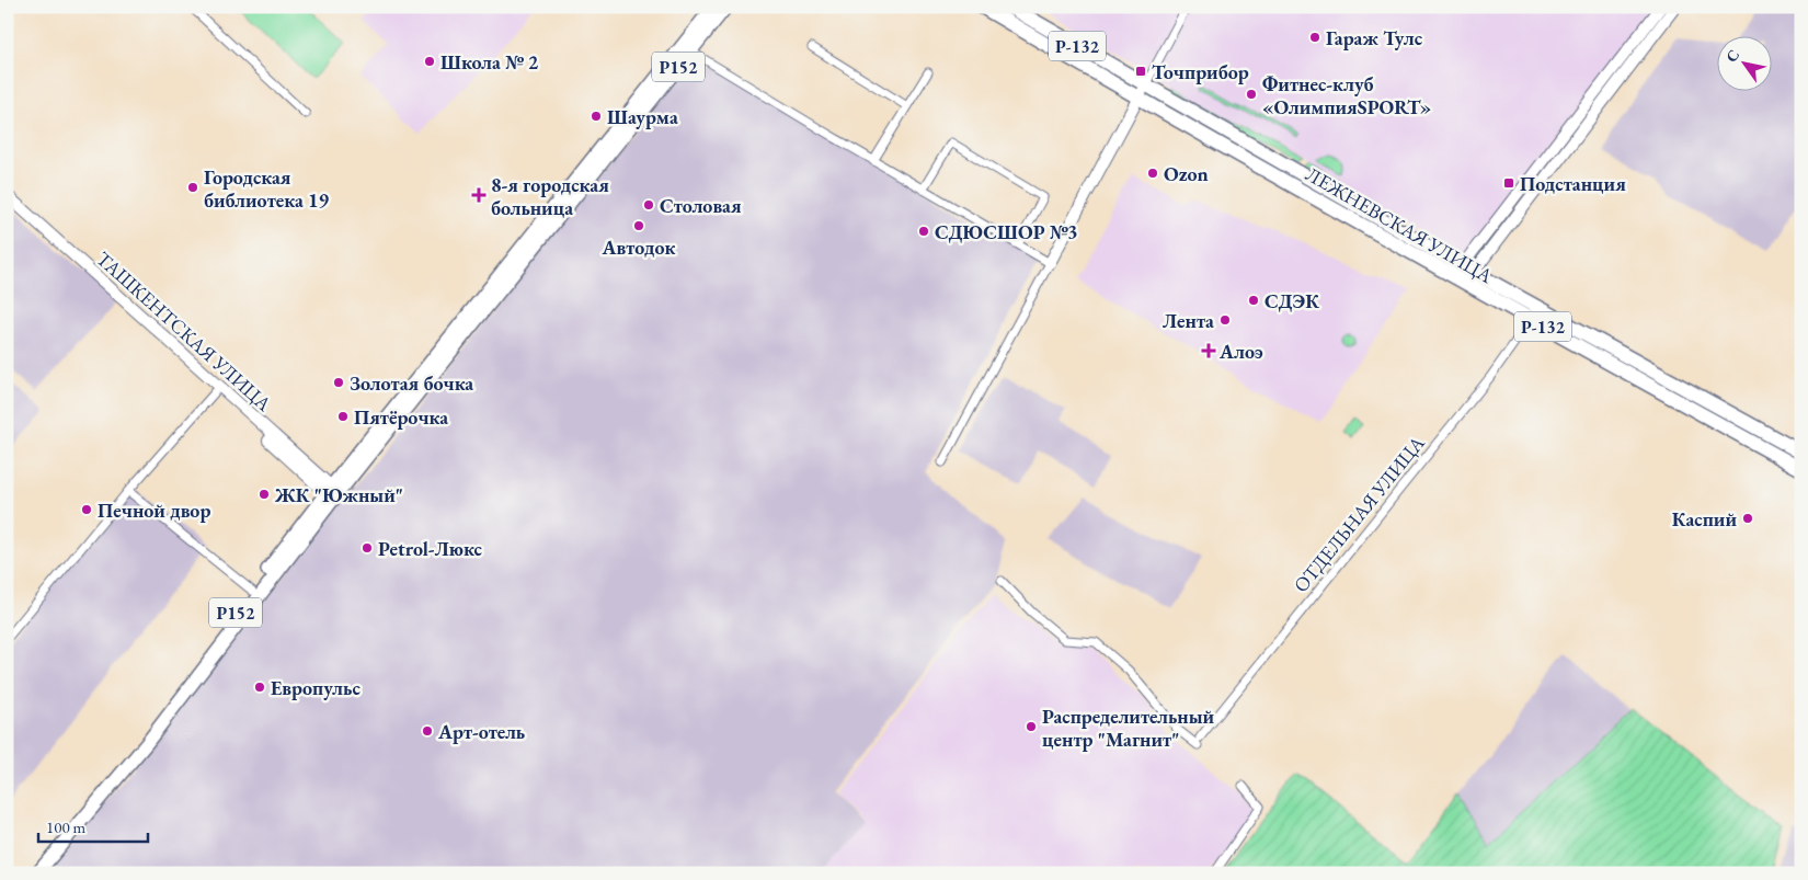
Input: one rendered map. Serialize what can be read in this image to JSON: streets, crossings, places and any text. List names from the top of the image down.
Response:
{
  "streets": {
    "highway": ["Р-132", "ЛЕЖНЕВСКАЯ УЛИЦА"],
    "main road": ["Р152", "ТАШКЕНТСКАЯ УЛИЦА"],
    "street": ["ОТДЕЛЬНАЯ УЛИЦА"]
  },
  "crossings": [
    ["Р152", "ТАШКЕНТСКАЯ УЛИЦА"],
    ["ЛЕЖНЕВСКАЯ УЛИЦА", "ОТДЕЛЬНАЯ УЛИЦА"]
  ],
  "places": {
    "other": [
      "Гараж Тулс",
      "Школа № 2",
      "Фитнес-клуб «ОлимпияSPORT»",
      "Шаурма",
      "Ozon",
      "Городская библиотека 19",
      "Столовая",
      "Автодок",
      "СДЮСШОР №3",
      "СДЭК",
      "Лента",
      "Золотая бочка",
      "Пятёрочка",
      "ЖК \"Южный\"",
      "Печной двор",
      "Каспий",
      "Petrol-Люкс",
      "Европульс",
      "Распределительный центр \"Магнит\"",
      "Арт-отель"
    ],
    "transit": ["Точприбор", "Подстанция"],
    "health": ["8-я городская больница", "Алоэ"]
  },
  "scale_bar": "100 m",
  "north": "top left"
}
